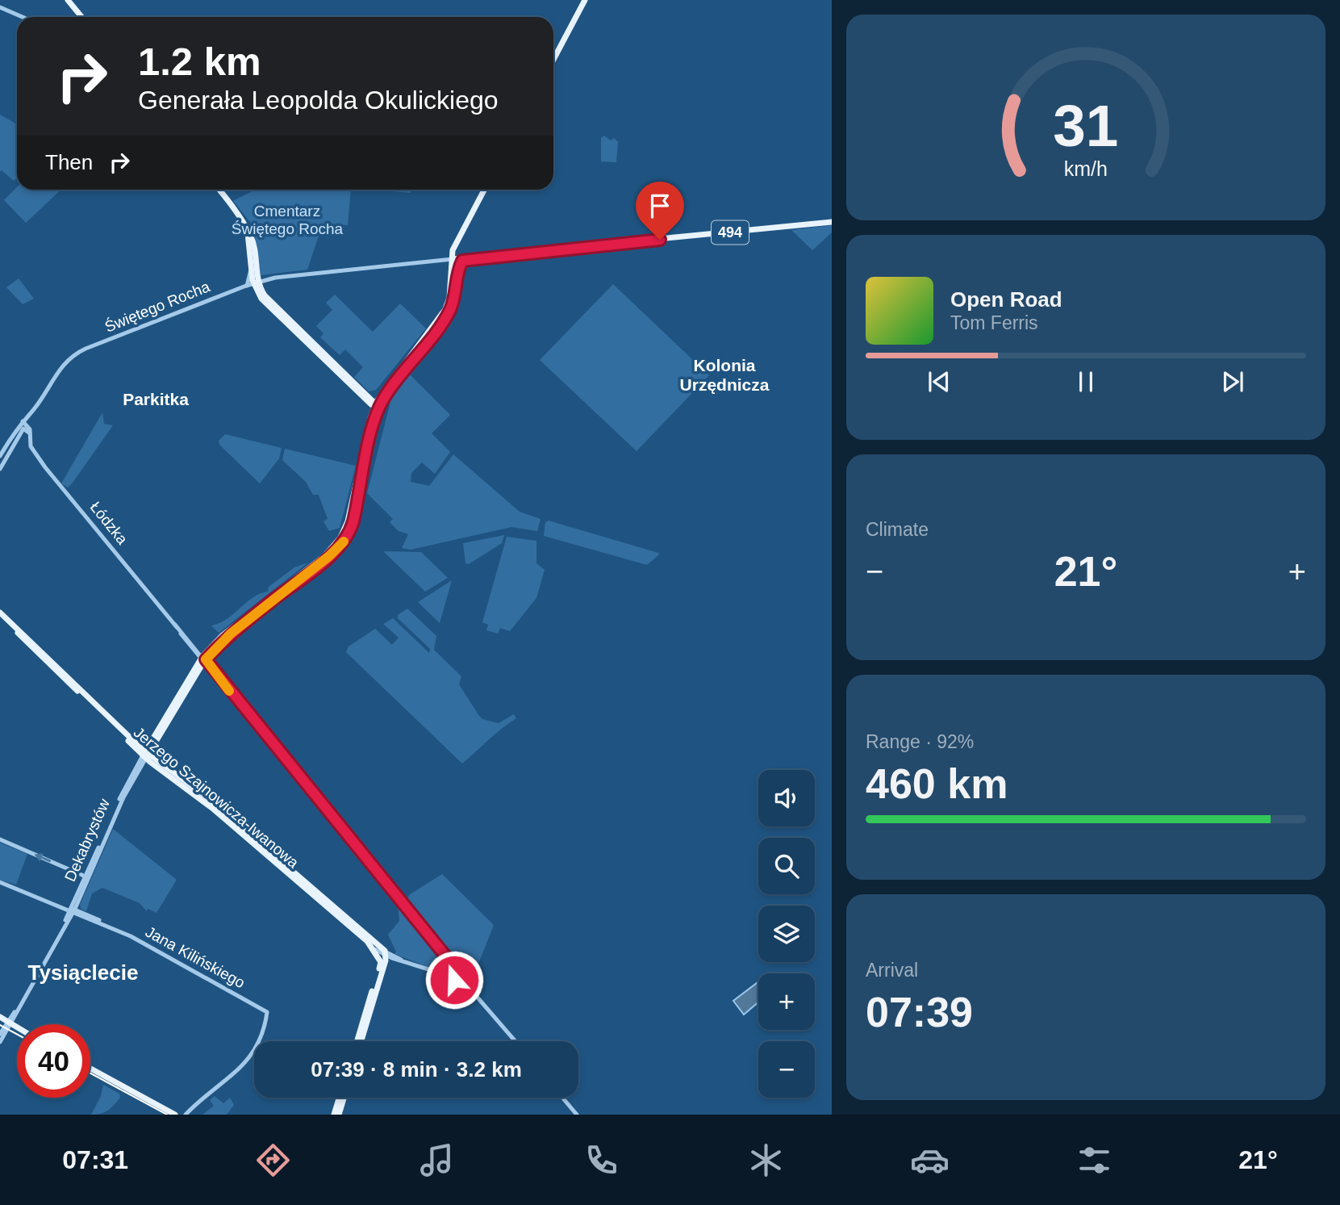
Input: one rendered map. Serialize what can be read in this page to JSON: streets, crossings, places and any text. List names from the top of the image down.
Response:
{
  "streets": {
    "main road": ["494", "Świętego Rocha", "Jerzego Szajnowicza-Iwanowa"],
    "street": ["Łódzka", "Dekabrystów", "Jana Kilińskiego"]
  },
  "crossings": [
    ["Świętego Rocha", "Łódzka"],
    ["Jerzego Szajnowicza-Iwanowa", "Dekabrystów"],
    ["Dekabrystów", "Jana Kilińskiego"]
  ],
  "districts": ["Kolonia Urzędnicza", "Parkitka", "Tysiąclecie"],
  "parks": ["Cmentarz Świętego Rocha"],
  "page": {
    "turn": ["1.2 km", "Generała Leopolda Okulickiego"],
    "then": "Then",
    "song": ["Open Road", "Tom Ferris"],
    "tile": [
      "Climate",
      ["Range · 92%", "460 km"],
      ["Arrival", "07:39"]
    ],
    "heat": ["−", "21°", "+"],
    "map_buttons": ["+", "−"],
    "limit": "40",
    "trip": "07:39 · 8 min · 3.2 km",
    "tabs": ["07:31", "21°"],
    "gauge": ["31", "km/h"]
  }
}
